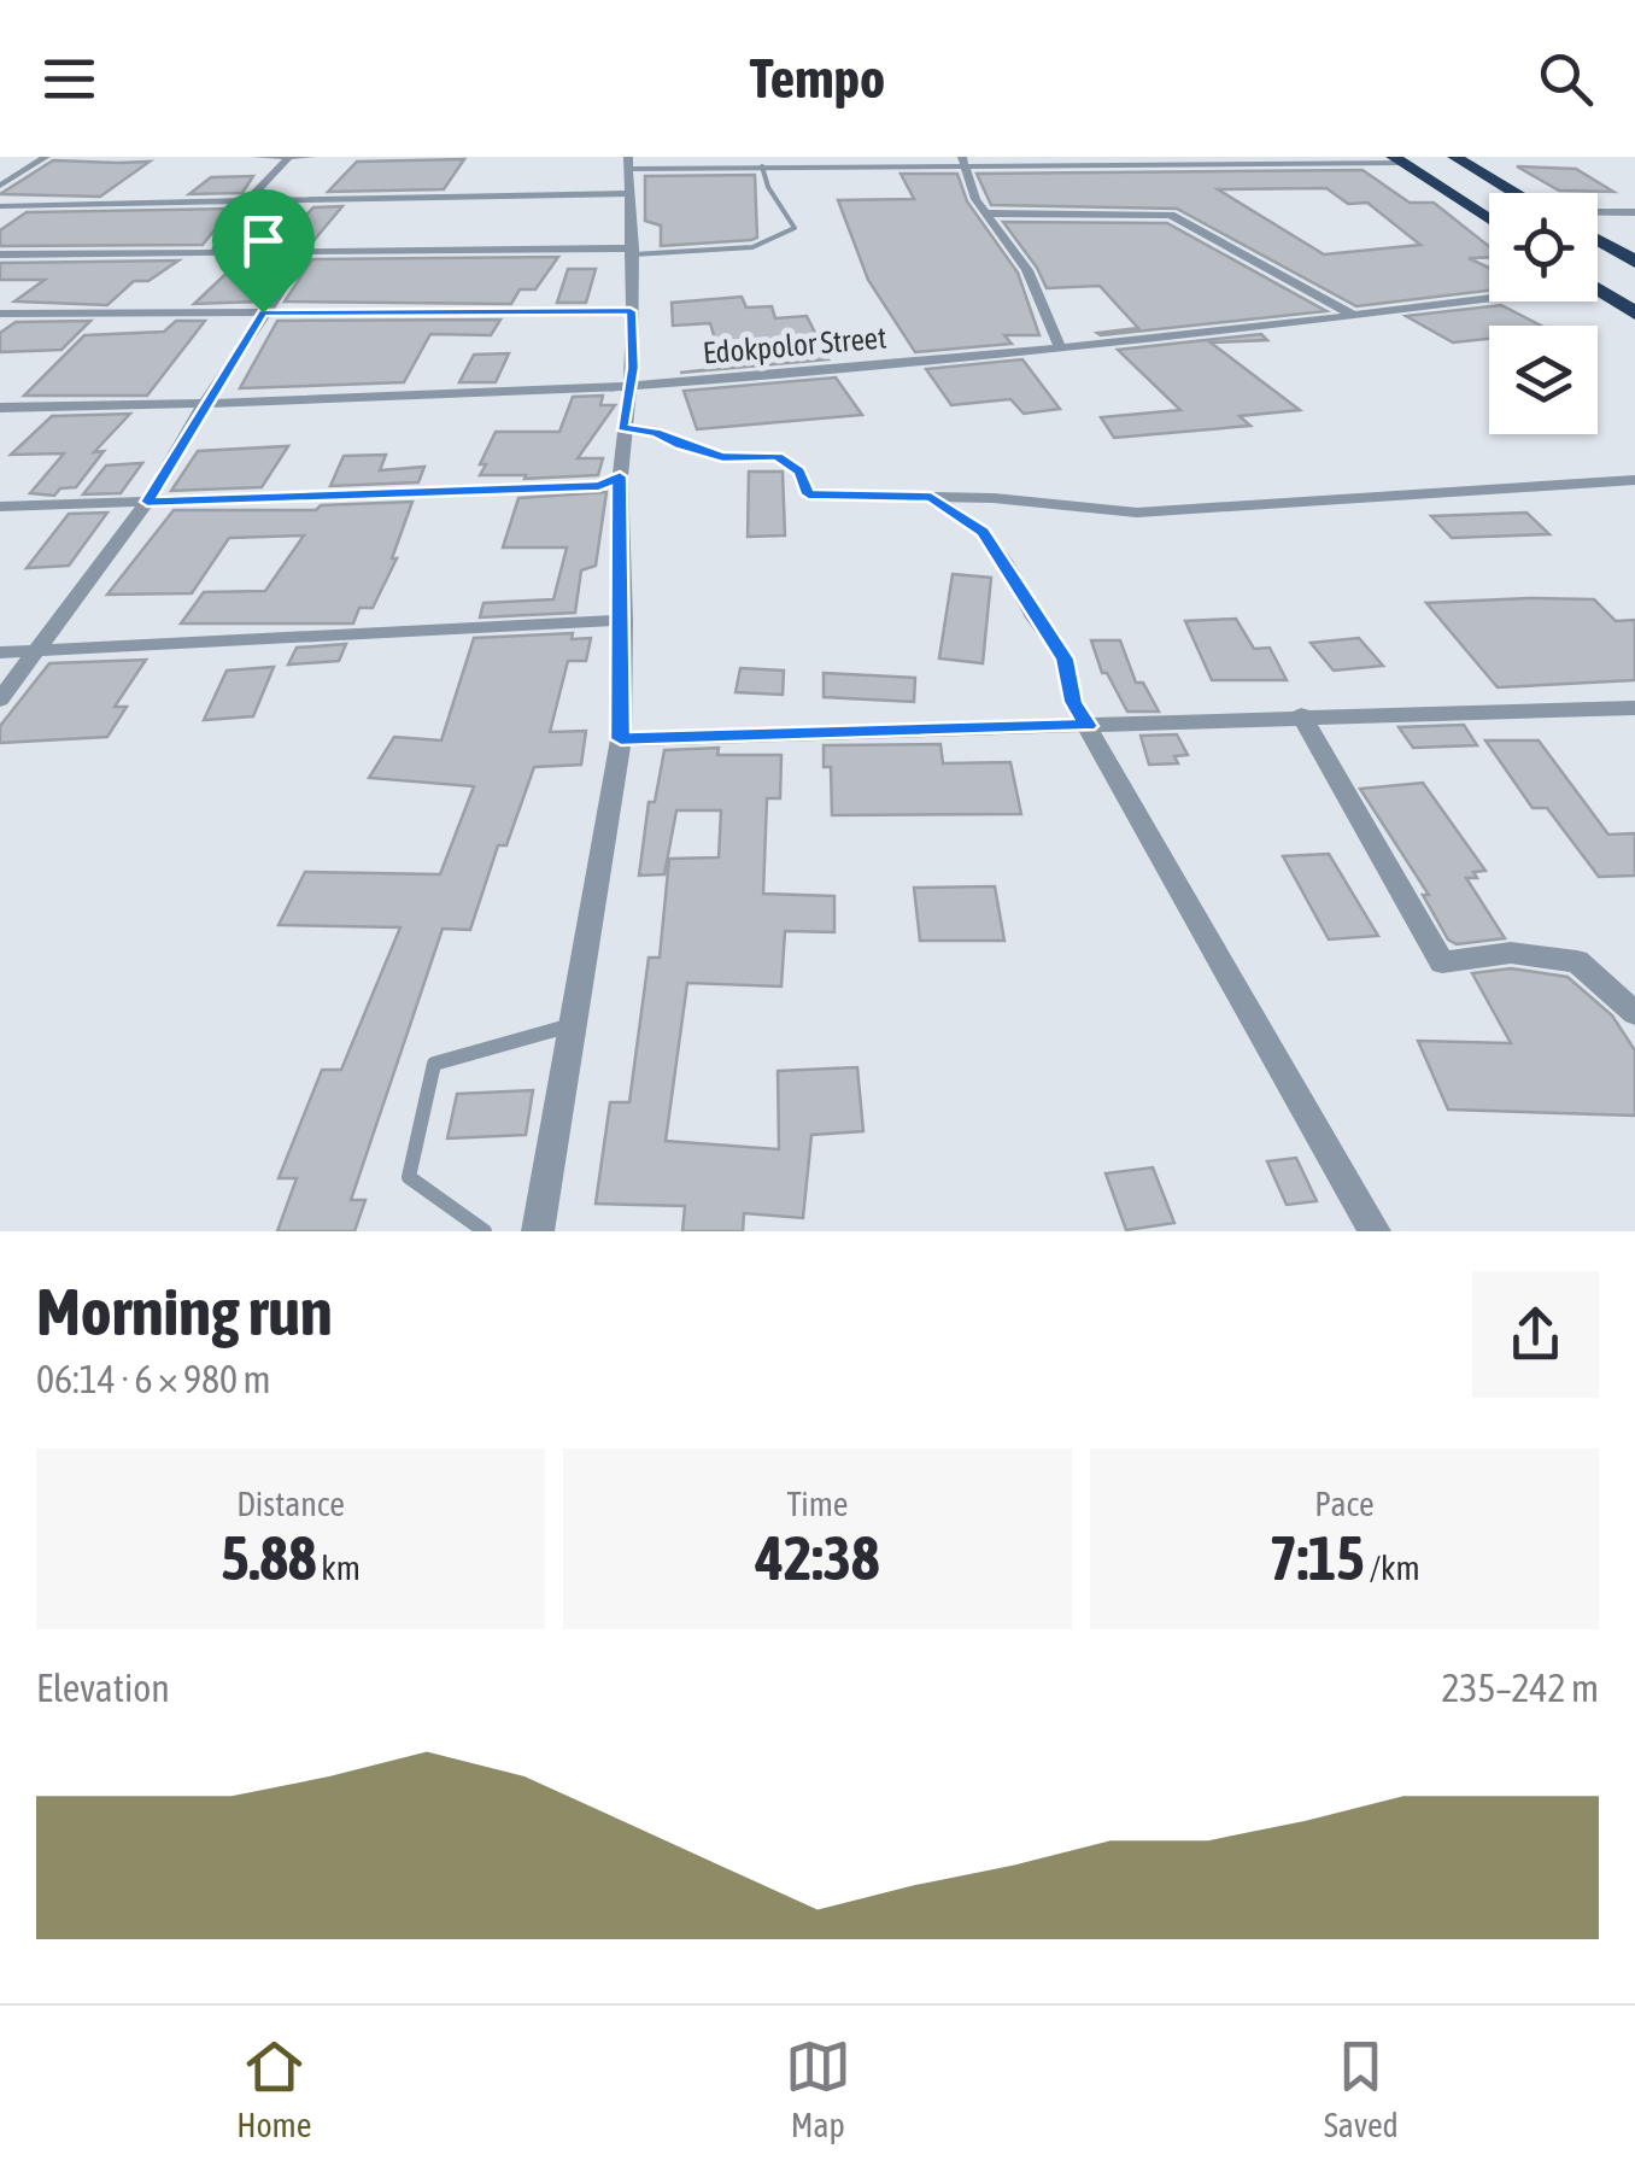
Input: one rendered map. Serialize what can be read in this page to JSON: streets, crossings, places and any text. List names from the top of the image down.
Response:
{
  "streets": {
    "street": ["Edokpolor Street"]
  },
  "page": {
    "header": "Tempo",
    "heading": ["Morning run", "06:14 · 6 × 980 m"],
    "stats": [
      ["Distance", "5.88 km"],
      ["Time", "42:38"],
      ["Pace", "7:15 /km"]
    ],
    "chart": ["Elevation", "235–242 m"],
    "tabs": ["Home", "Map", "Saved"]
  }
}
